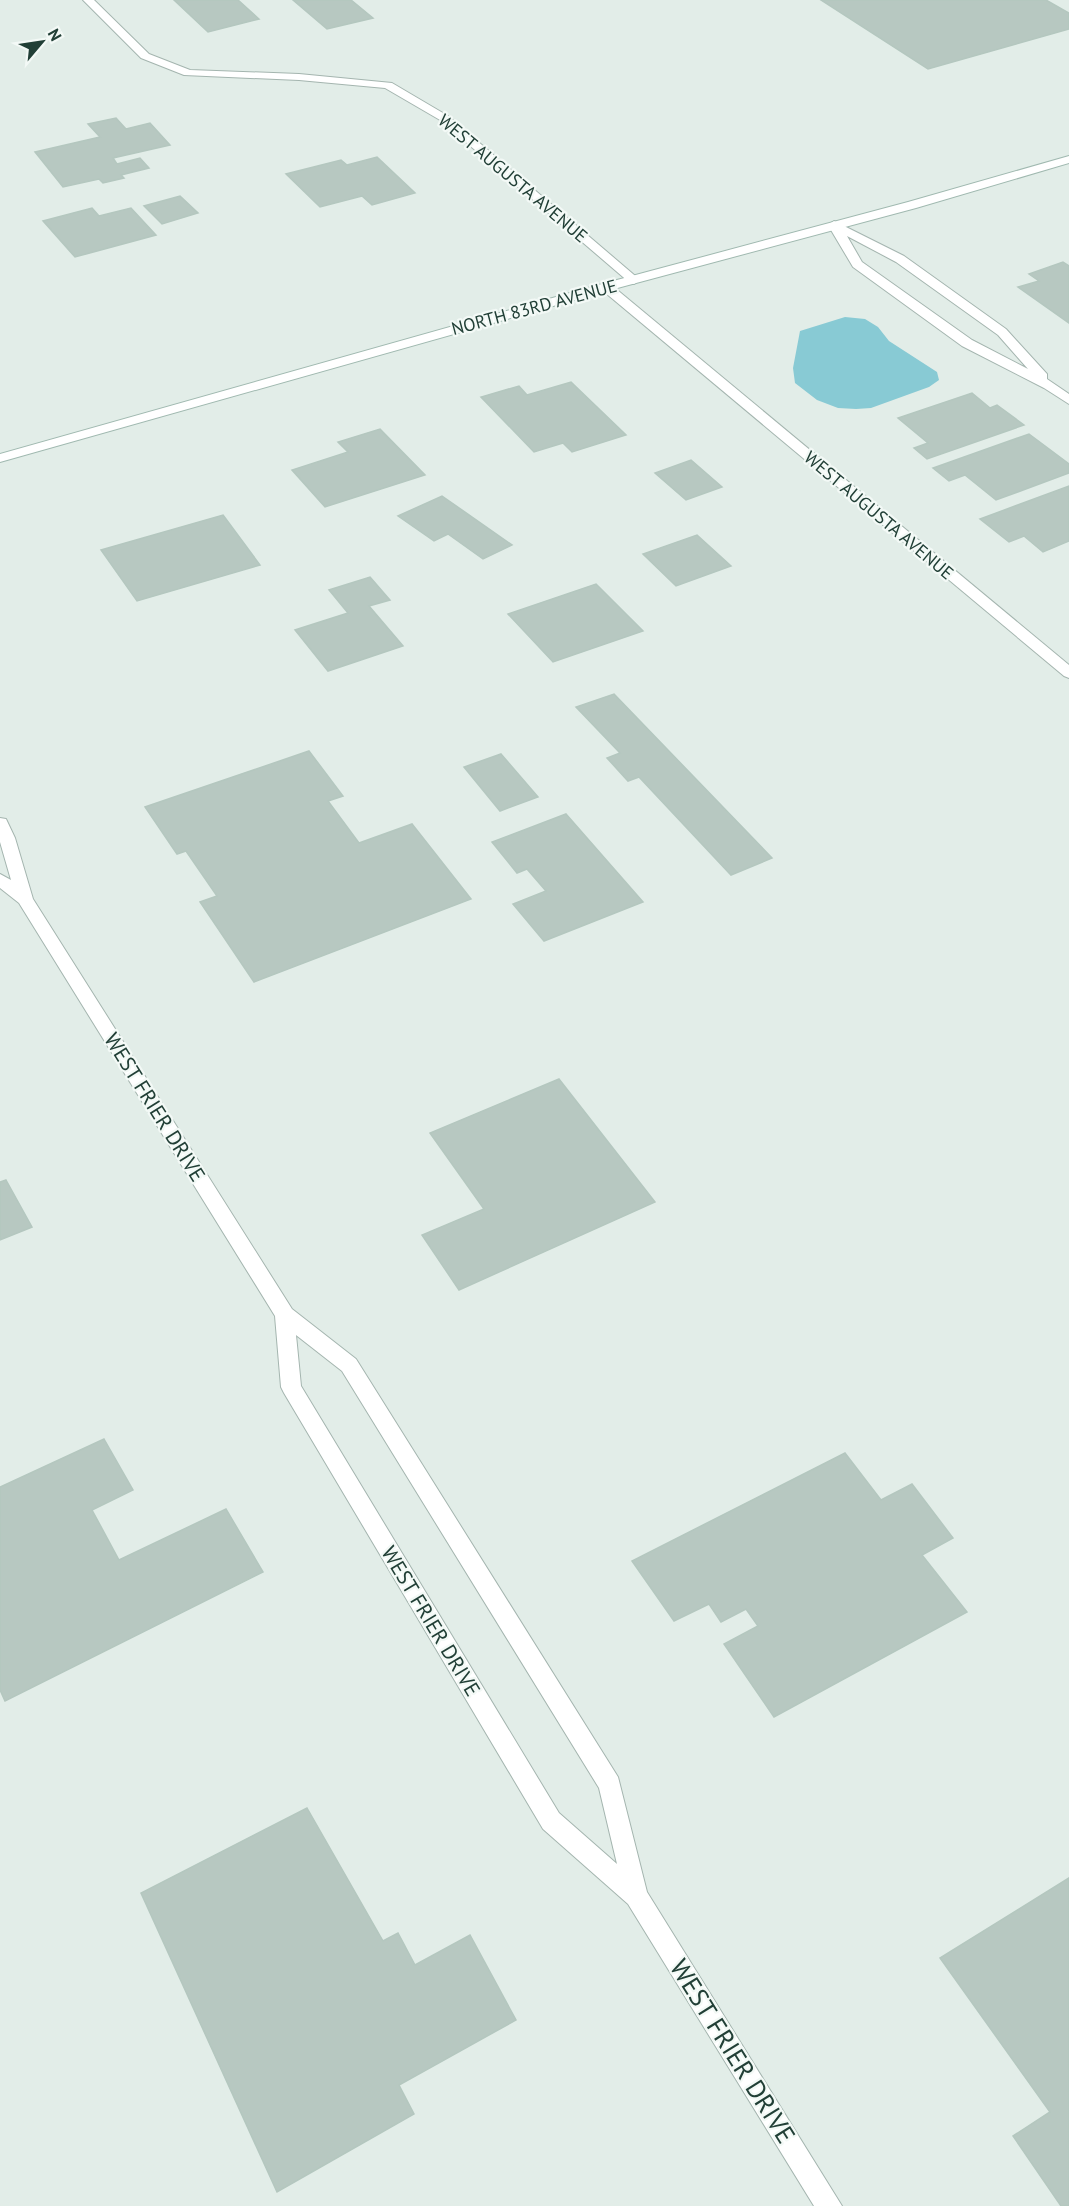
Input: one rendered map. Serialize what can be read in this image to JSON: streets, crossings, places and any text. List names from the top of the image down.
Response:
{
  "streets": {
    "street": ["WEST AUGUSTA AVENUE", "NORTH 83RD AVENUE", "WEST FRIER DRIVE"]
  },
  "crossings": [
    ["WEST AUGUSTA AVENUE", "NORTH 83RD AVENUE"]
  ],
  "north": "top right"
}
